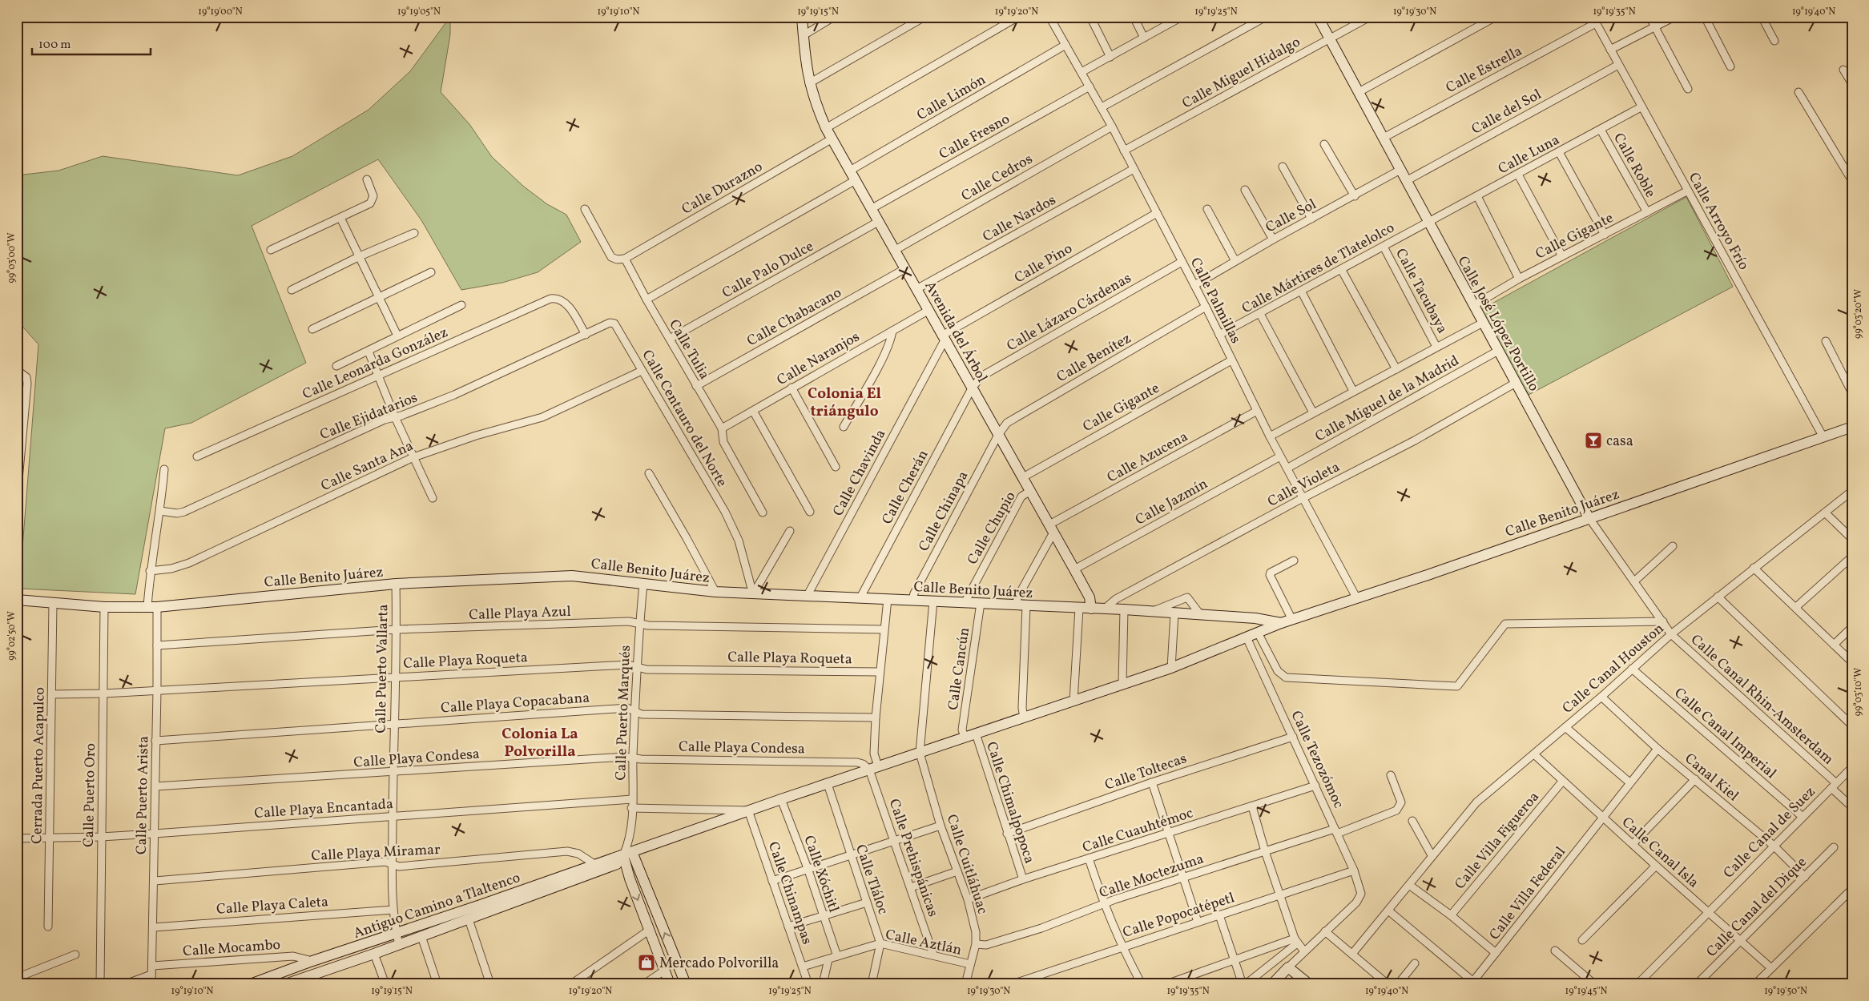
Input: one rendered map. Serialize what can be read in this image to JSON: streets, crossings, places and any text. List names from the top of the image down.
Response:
{
  "streets": {
    "street": [
      "Calle Estrella",
      "Calle Miguel Hidalgo",
      "Calle Limón",
      "Calle del Sol",
      "Calle Fresno",
      "Calle Luna",
      "Calle Roble",
      "Calle Cedros",
      "Calle Durazno",
      "Calle Sol",
      "Calle Nardos",
      "Calle Arroyo Frío",
      "Calle Gigante",
      "Calle Pino",
      "Calle Mártires de Tlatelolco",
      "Calle Palo Dulce",
      "Calle Tacubaya",
      "Calle Palmillas",
      "Calle Lázaro Cárdenas",
      "Calle Chabacano",
      "Calle José López Portillo",
      "Avenida del Árbol",
      "Calle Tulia",
      "Calle Benítez",
      "Calle Naranjos",
      "Calle Leonarda González",
      "Calle Miguel de la Madrid",
      "Calle Ejidatarios",
      "Calle Centauro del Norte",
      "Calle Azucena",
      "Calle Santa Ana",
      "Calle Chavinda",
      "Calle Violeta",
      "Calle Cherán",
      "Calle Jazmín",
      "Calle Chinapa",
      "Calle Benito Juárez",
      "Calle Chupio",
      "Calle Playa Azul",
      "Calle Playa Roqueta",
      "Calle Canal Houston",
      "Calle Puerto Vallarta",
      "Calle Cancún",
      "Calle Canal Rhin-Amsterdam",
      "Calle Playa Copacabana",
      "Calle Puerto Marqués",
      "Calle Canal Imperial",
      "Calle Playa Condesa",
      "Calle Tezozómoc",
      "Cerrada Puerto Acapulco",
      "Calle Toltecas",
      "Canal Kiel",
      "Calle Puerto Oro",
      "Calle Puerto Arista",
      "Calle Chimalpopoca",
      "Calle Playa Encantada",
      "Calle Cuauhtémoc",
      "Calle Canal de Suez",
      "Calle Villa Figueroa",
      "Calle Playa Miramar",
      "Calle Canal Isla",
      "Calle Prehispánicas",
      "Calle Cuitláhuac",
      "Calle Xóchitl",
      "Calle Moctezuma",
      "Calle Tláloc",
      "Calle Chinampas",
      "Calle Villa Federal",
      "Calle Playa Caleta",
      "Antiguo Camino a Tlaltenco",
      "Calle Canal del Dique",
      "Calle Popocatépetl",
      "Calle Aztlán",
      "Calle Mocambo"
    ]
  },
  "crossings": [
    ["Calle Estrella", "Calle Arroyo Frío"],
    ["Calle Estrella", "Calle José López Portillo"],
    ["Calle Miguel Hidalgo", "Calle Palmillas"],
    ["Calle Miguel Hidalgo", "Calle José López Portillo"],
    ["Calle Limón", "Calle Palmillas"],
    ["Calle Limón", "Avenida del Árbol"],
    ["Calle del Sol", "Calle Arroyo Frío"],
    ["Calle del Sol", "Calle José López Portillo"],
    ["Calle Fresno", "Calle Palmillas"],
    ["Calle Fresno", "Avenida del Árbol"],
    ["Calle Luna", "Calle Roble"],
    ["Calle Luna", "Calle Arroyo Frío"],
    ["Calle Luna", "Calle Mártires de Tlatelolco"],
    ["Calle Luna", "Calle José López Portillo"],
    ["Calle Roble", "Calle Gigante"],
    ["Calle Cedros", "Calle Palmillas"],
    ["Calle Cedros", "Avenida del Árbol"],
    ["Calle Durazno", "Avenida del Árbol"],
    ["Calle Durazno", "Calle Tulia"],
    ["Calle Sol", "Calle Palmillas"],
    ["Calle Sol", "Calle José López Portillo"],
    ["Calle Nardos", "Calle Palmillas"],
    ["Calle Nardos", "Avenida del Árbol"],
    ["Calle Arroyo Frío", "Calle Gigante"],
    ["Calle Arroyo Frío", "Calle Benito Juárez"],
    ["Calle Gigante", "Calle Palmillas"],
    ["Calle Gigante", "Calle José López Portillo"],
    ["Calle Gigante", "Avenida del Árbol"],
    ["Calle Pino", "Calle Palmillas"],
    ["Calle Pino", "Avenida del Árbol"],
    ["Calle Pino", "Calle Chavinda"],
    ["Calle Mártires de Tlatelolco", "Calle Tacubaya"],
    ["Calle Mártires de Tlatelolco", "Calle Palmillas"],
    ["Calle Mártires de Tlatelolco", "Calle José López Portillo"],
    ["Calle Palo Dulce", "Avenida del Árbol"],
    ["Calle Palo Dulce", "Calle Tulia"],
    ["Calle Palmillas", "Calle Lázaro Cárdenas"],
    ["Calle Palmillas", "Calle Benítez"],
    ["Calle Palmillas", "Calle Miguel de la Madrid"],
    ["Calle Palmillas", "Calle Azucena"],
    ["Calle Palmillas", "Calle Violeta"],
    ["Calle Palmillas", "Calle Jazmín"],
    ["Calle Palmillas", "Calle Benito Juárez"],
    ["Calle Lázaro Cárdenas", "Avenida del Árbol"],
    ["Calle Lázaro Cárdenas", "Calle Cherán"],
    ["Calle Chabacano", "Avenida del Árbol"],
    ["Calle Chabacano", "Calle Tulia"],
    ["Calle José López Portillo", "Calle Miguel de la Madrid"],
    ["Calle José López Portillo", "Calle Violeta"],
    ["Calle José López Portillo", "Calle Benito Juárez"],
    ["Calle José López Portillo", "Calle Canal Houston"],
    ["Calle José López Portillo", "Calle Canal Rhin-Amsterdam"],
    ["Avenida del Árbol", "Calle Benítez"],
    ["Avenida del Árbol", "Calle Naranjos"],
    ["Avenida del Árbol", "Calle Azucena"],
    ["Avenida del Árbol", "Calle Chavinda"],
    ["Avenida del Árbol", "Calle Cherán"],
    ["Avenida del Árbol", "Calle Jazmín"],
    ["Avenida del Árbol", "Calle Chinapa"],
    ["Avenida del Árbol", "Calle Benito Juárez"],
    ["Avenida del Árbol", "Calle Chupio"],
    ["Calle Tulia", "Calle Naranjos"],
    ["Calle Benítez", "Calle Chinapa"],
    ["Calle Leonarda González", "Calle Ejidatarios"],
    ["Calle Leonarda González", "Calle Centauro del Norte"],
    ["Calle Ejidatarios", "Calle Centauro del Norte"],
    ["Calle Centauro del Norte", "Calle Santa Ana"],
    ["Calle Centauro del Norte", "Calle Benito Juárez"],
    ["Calle Chavinda", "Calle Benito Juárez"],
    ["Calle Violeta", "Calle Benito Juárez"],
    ["Calle Cherán", "Calle Benito Juárez"],
    ["Calle Chinapa", "Calle Benito Juárez"],
    ["Calle Benito Juárez", "Calle Chupio"],
    ["Calle Benito Juárez", "Calle Puerto Vallarta"],
    ["Calle Benito Juárez", "Calle Cancún"],
    ["Calle Benito Juárez", "Calle Puerto Marqués"],
    ["Calle Benito Juárez", "Calle Playa Condesa"],
    ["Calle Benito Juárez", "Calle Tezozómoc"],
    ["Calle Benito Juárez", "Cerrada Puerto Acapulco"],
    ["Calle Benito Juárez", "Calle Puerto Oro"],
    ["Calle Benito Juárez", "Calle Puerto Arista"],
    ["Calle Benito Juárez", "Calle Chimalpopoca"],
    ["Calle Benito Juárez", "Calle Prehispánicas"],
    ["Calle Benito Juárez", "Calle Cuitláhuac"],
    ["Calle Benito Juárez", "Calle Xóchitl"],
    ["Calle Benito Juárez", "Calle Tláloc"],
    ["Calle Benito Juárez", "Calle Chinampas"],
    ["Calle Benito Juárez", "Antiguo Camino a Tlaltenco"],
    ["Calle Playa Azul", "Calle Puerto Vallarta"],
    ["Calle Playa Azul", "Calle Puerto Marqués"],
    ["Calle Playa Azul", "Calle Puerto Arista"],
    ["Calle Playa Azul", "Calle Prehispánicas"],
    ["Calle Playa Roqueta", "Calle Puerto Vallarta"],
    ["Calle Playa Roqueta", "Calle Puerto Marqués"],
    ["Calle Playa Roqueta", "Cerrada Puerto Acapulco"],
    ["Calle Playa Roqueta", "Calle Puerto Oro"],
    ["Calle Playa Roqueta", "Calle Puerto Arista"],
    ["Calle Playa Roqueta", "Calle Prehispánicas"],
    ["Calle Canal Houston", "Calle Canal Rhin-Amsterdam"],
    ["Calle Canal Houston", "Calle Canal Imperial"],
    ["Calle Canal Houston", "Canal Kiel"],
    ["Calle Canal Houston", "Calle Canal Isla"],
    ["Calle Puerto Vallarta", "Calle Playa Copacabana"],
    ["Calle Puerto Vallarta", "Calle Playa Condesa"],
    ["Calle Puerto Vallarta", "Calle Playa Encantada"],
    ["Calle Puerto Vallarta", "Calle Playa Miramar"],
    ["Calle Puerto Vallarta", "Calle Playa Caleta"],
    ["Calle Puerto Vallarta", "Antiguo Camino a Tlaltenco"],
    ["Calle Canal Rhin-Amsterdam", "Calle Canal de Suez"],
    ["Calle Playa Copacabana", "Calle Puerto Marqués"],
    ["Calle Playa Copacabana", "Calle Puerto Arista"],
    ["Calle Playa Copacabana", "Calle Prehispánicas"],
    ["Calle Puerto Marqués", "Calle Playa Condesa"],
    ["Calle Puerto Marqués", "Calle Playa Encantada"],
    ["Calle Puerto Marqués", "Antiguo Camino a Tlaltenco"],
    ["Calle Canal Imperial", "Calle Canal de Suez"],
    ["Calle Playa Condesa", "Calle Puerto Arista"],
    ["Calle Playa Condesa", "Calle Prehispánicas"],
    ["Calle Tezozómoc", "Calle Toltecas"],
    ["Calle Tezozómoc", "Calle Cuauhtémoc"],
    ["Calle Tezozómoc", "Calle Moctezuma"],
    ["Calle Tezozómoc", "Calle Popocatépetl"],
    ["Cerrada Puerto Acapulco", "Calle Playa Encantada"],
    ["Calle Toltecas", "Calle Chimalpopoca"],
    ["Canal Kiel", "Calle Canal de Suez"],
    ["Canal Kiel", "Calle Villa Federal"],
    ["Canal Kiel", "Calle Canal del Dique"],
    ["Calle Puerto Oro", "Calle Playa Encantada"],
    ["Calle Puerto Arista", "Calle Playa Encantada"],
    ["Calle Puerto Arista", "Calle Playa Miramar"],
    ["Calle Puerto Arista", "Calle Playa Caleta"],
    ["Calle Puerto Arista", "Calle Mocambo"],
    ["Calle Chimalpopoca", "Calle Cuauhtémoc"],
    ["Calle Cuauhtémoc", "Calle Cuitláhuac"],
    ["Calle Canal de Suez", "Calle Canal Isla"],
    ["Calle Villa Figueroa", "Calle Canal Isla"],
    ["Calle Playa Miramar", "Antiguo Camino a Tlaltenco"],
    ["Calle Canal Isla", "Calle Villa Federal"],
    ["Calle Canal Isla", "Calle Canal del Dique"],
    ["Calle Prehispánicas", "Calle Aztlán"],
    ["Calle Cuitláhuac", "Calle Moctezuma"],
    ["Calle Cuitláhuac", "Calle Aztlán"],
    ["Calle Xóchitl", "Calle Aztlán"],
    ["Calle Tláloc", "Calle Aztlán"],
    ["Calle Chinampas", "Calle Aztlán"],
    ["Antiguo Camino a Tlaltenco", "Calle Mocambo"]
  ],
  "districts": ["Colonia El triángulo", "Colonia La Polvorilla"],
  "places": {
    "bar": ["casa"],
    "shop": ["Mercado Polvorilla"]
  },
  "scale_bar": "100 m",
  "coordinates": [
    "19°19'00\"N",
    "19°19'05\"N",
    "19°19'10\"N",
    "19°19'15\"N",
    "19°19'20\"N",
    "19°19'25\"N",
    "19°19'30\"N",
    "19°19'35\"N",
    "19°19'40\"N",
    "99°03'00\"W",
    "99°03'20\"W",
    "99°02'50\"W",
    "99°03'10\"W",
    "19°19'45\"N",
    "19°19'50\"N"
  ]
}
